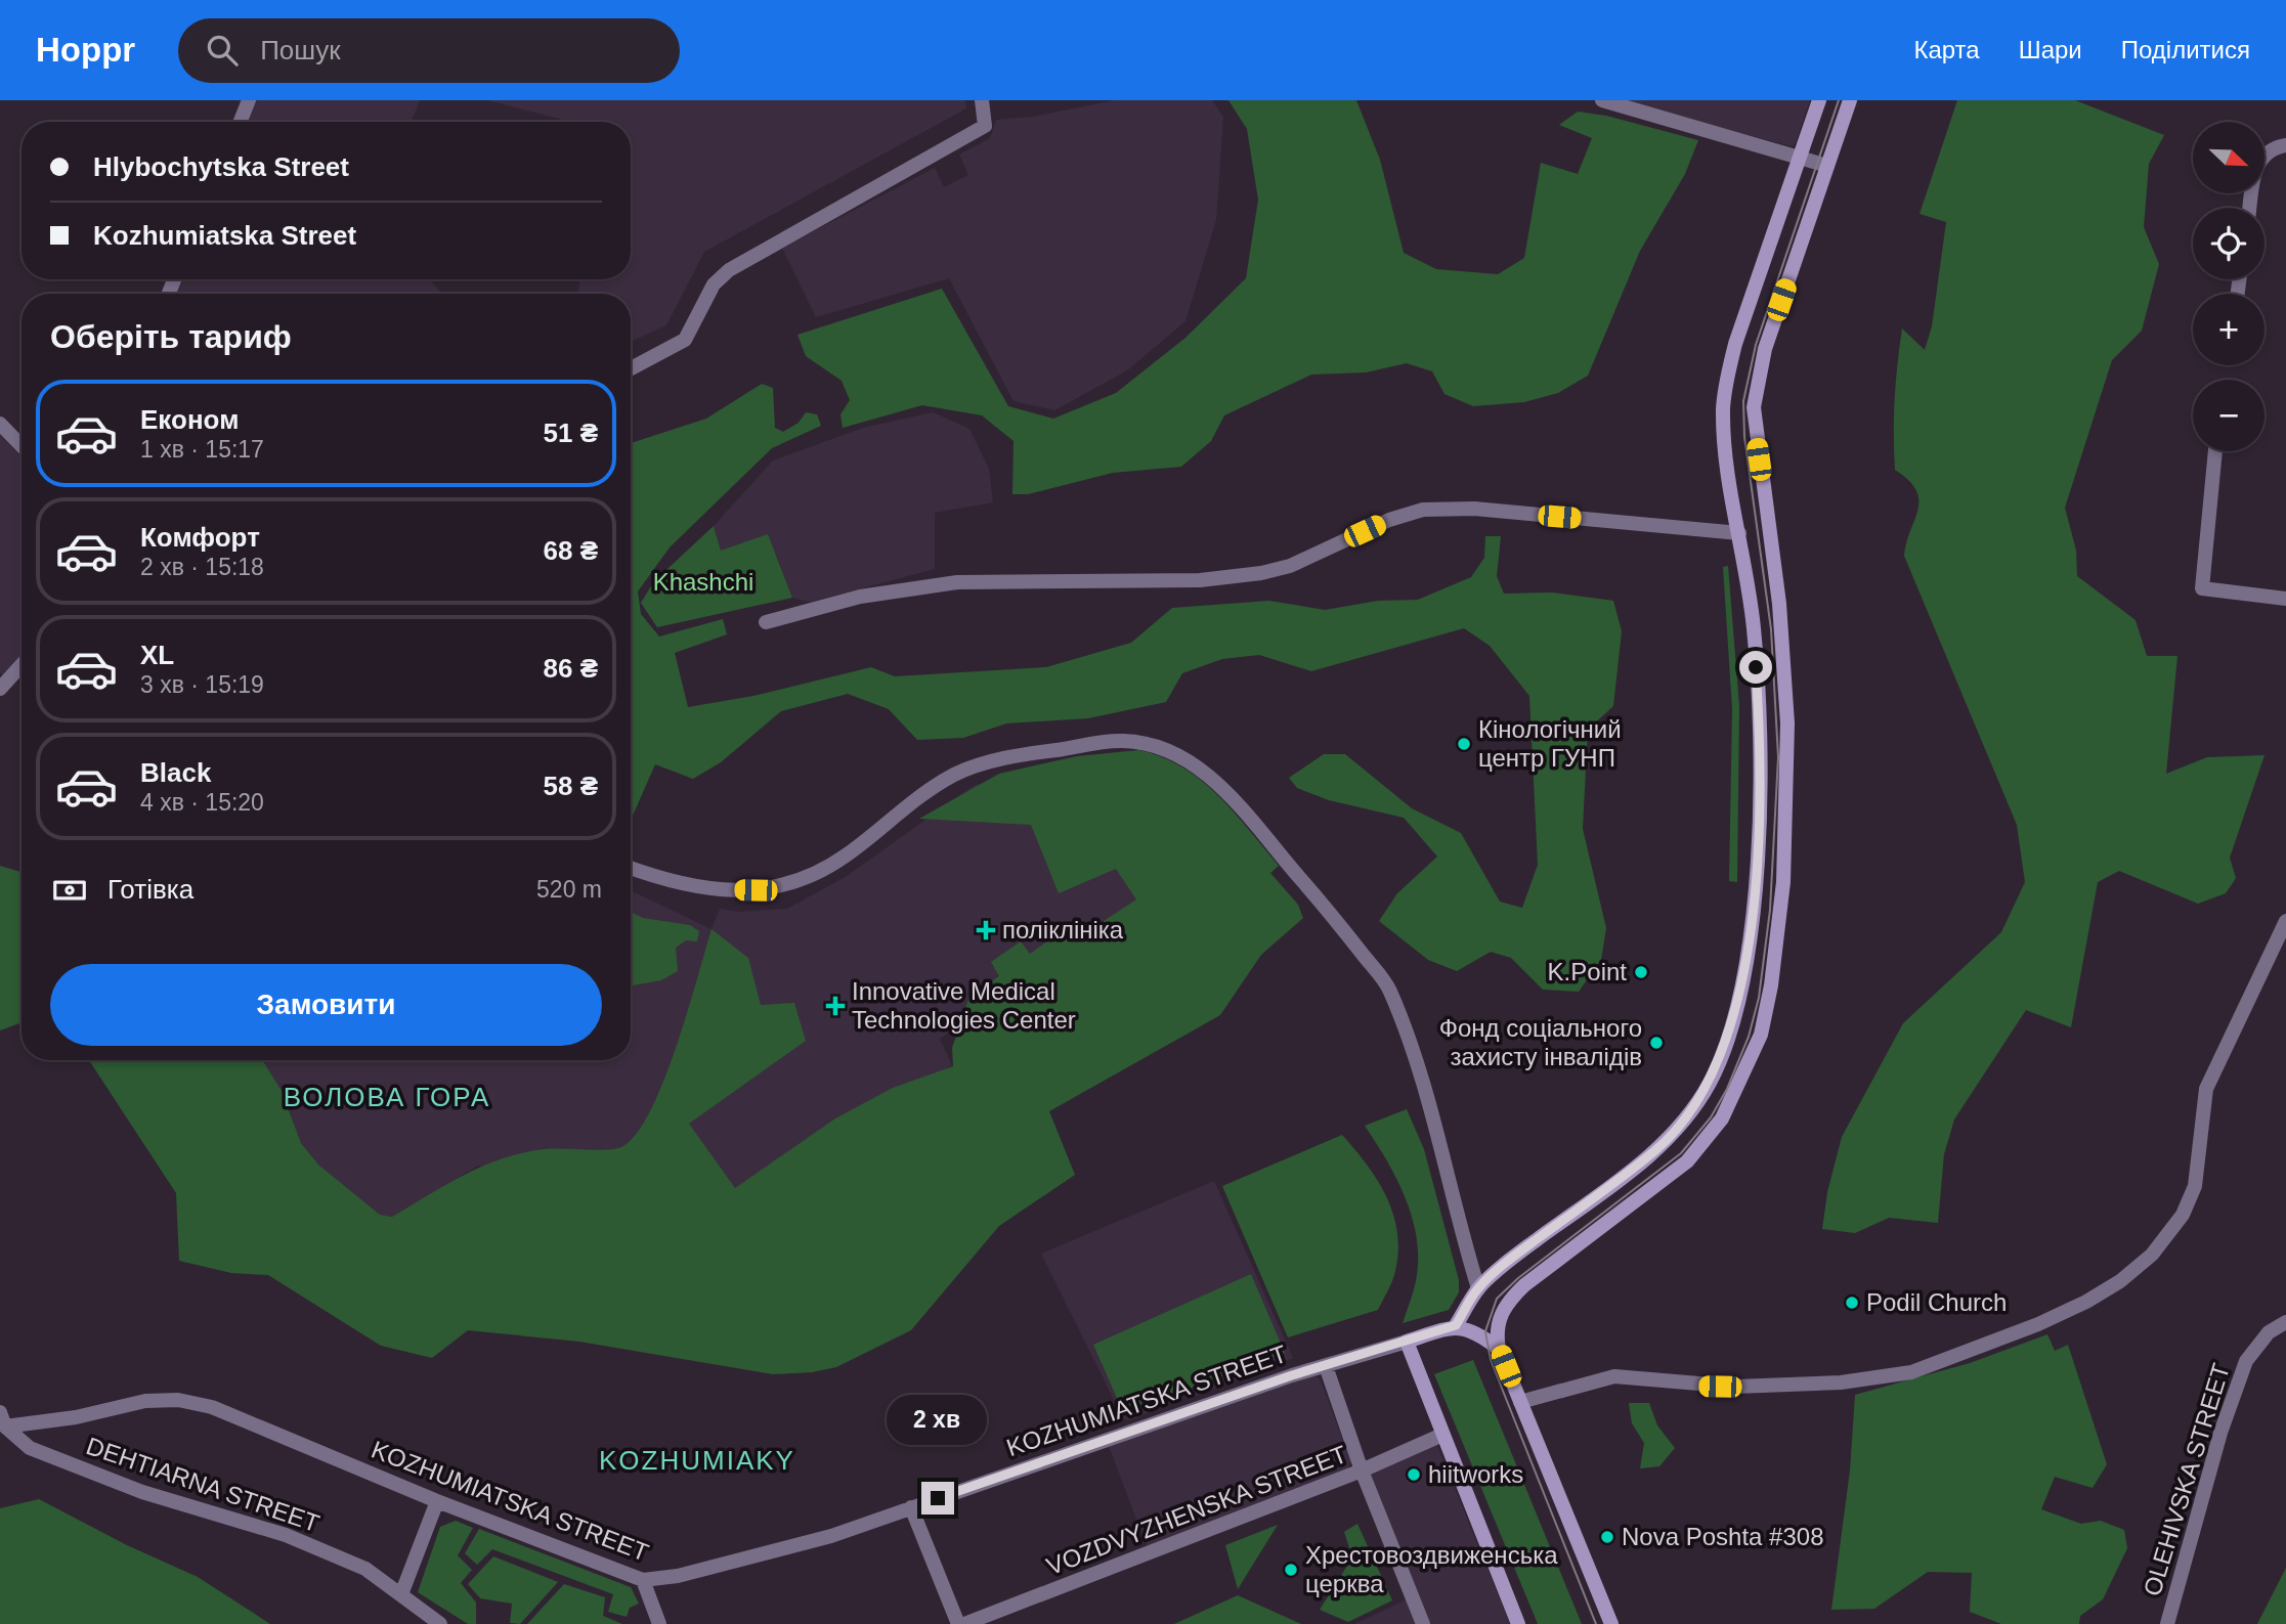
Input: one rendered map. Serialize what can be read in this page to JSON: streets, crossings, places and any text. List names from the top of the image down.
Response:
{
  "streets": {
    "street": [
      "KOZHUMIATSKA STREET",
      "OLEHIVSKA STREET",
      "DEHTIARNA STREET",
      "VOZDVYZHENSKA STREET"
    ]
  },
  "crossings": [
    ["KOZHUMIATSKA STREET", "DEHTIARNA STREET"]
  ],
  "districts": ["ВОЛОВА ГОРА", "KOZHUMIAKY"],
  "parks": ["Khashchi"],
  "places": {
    "other": [
      "Кінологічний центр ГУНП",
      "K.Point",
      "Фонд соціального захисту інвалідів",
      "Podil Church",
      "hiitworks",
      "Nova Poshta #308",
      "Хрестовоздвиженська церква"
    ],
    "health": ["поліклініка", "Innovative Medical Technologies Center"]
  },
  "north": "bottom right",
  "page": {
    "header": "Hoppr",
    "search": "Пошук",
    "nav": ["Карта", "Шари", "Поділитися"],
    "map_buttons": ["+", "−"],
    "banner": ["Hlybochytska Street", "Kozhumiatska Street"],
    "heading": "Оберіть тариф",
    "list": [
      {
        "name": "Економ",
        "note": "1 хв · 15:17",
        "value": "51 ₴"
      },
      {
        "name": "Комфорт",
        "note": "2 хв · 15:18",
        "value": "68 ₴"
      },
      {
        "name": "XL",
        "note": "3 хв · 15:19",
        "value": "86 ₴"
      },
      {
        "name": "Black",
        "note": "4 хв · 15:20",
        "value": "58 ₴"
      }
    ],
    "pay": ["Готівка", "520 m"],
    "buttons": "Замовити",
    "bubble": "2 хв"
  }
}
